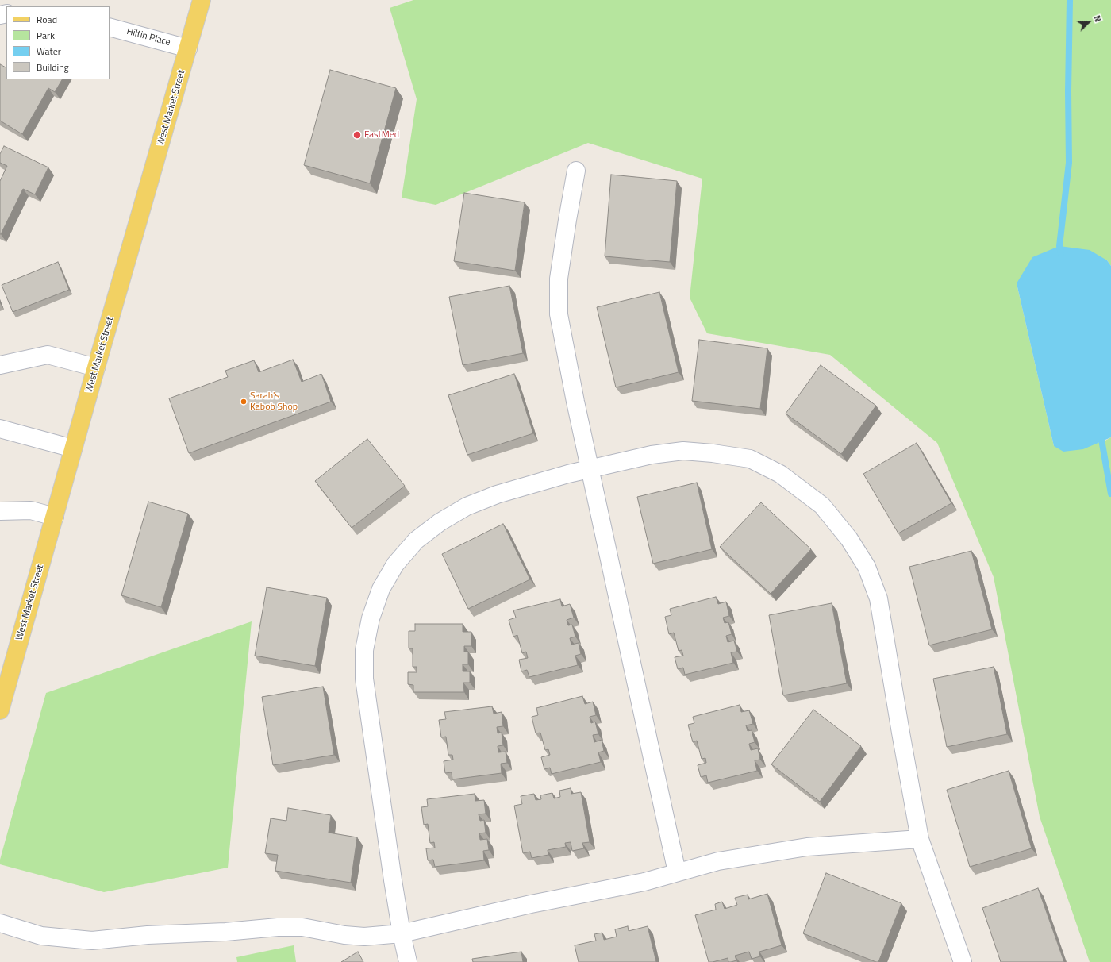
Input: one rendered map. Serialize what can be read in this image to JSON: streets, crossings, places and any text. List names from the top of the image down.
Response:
{
  "streets": {
    "main road": ["West Market Street"],
    "street": ["Hiltin Place"]
  },
  "crossings": [
    ["Hiltin Place", "West Market Street"]
  ],
  "places": ["FastMed", "Sarah's Kabob Shop"],
  "legend": [
    "Road",
    "Park",
    "Water",
    "Building"
  ],
  "north": "right"
}
